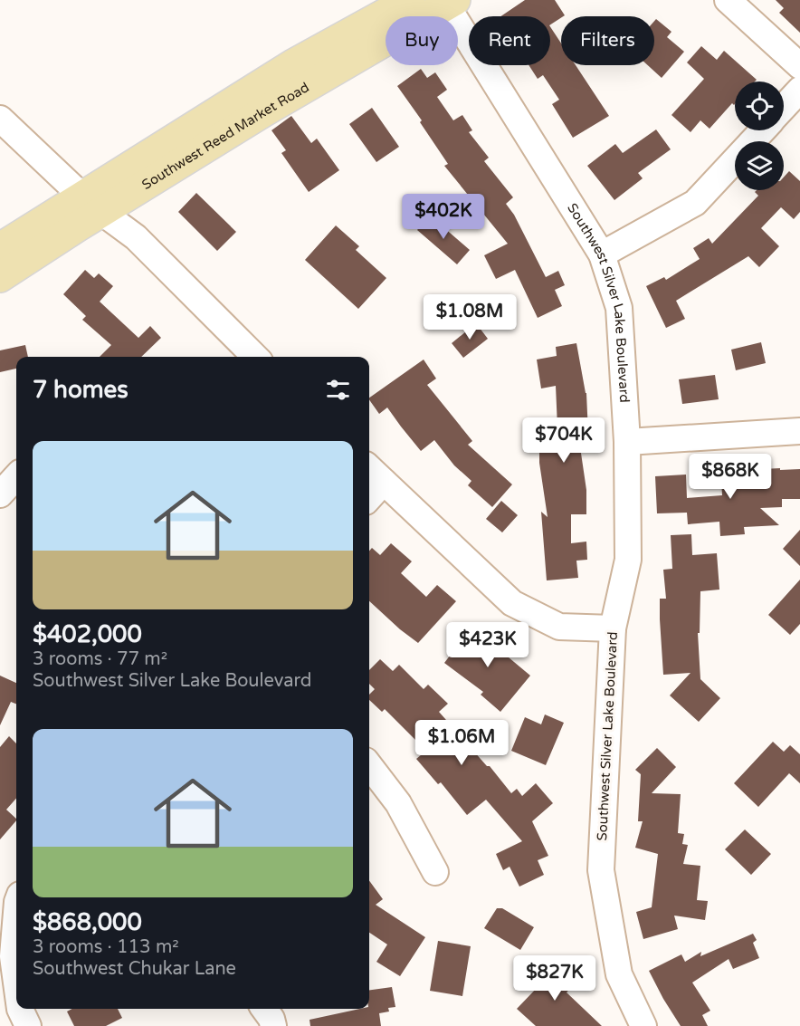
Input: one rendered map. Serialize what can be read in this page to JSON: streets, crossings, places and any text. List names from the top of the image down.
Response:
{
  "streets": {
    "main road": ["Southwest Reed Market Road"],
    "street": ["Southwest Silver Lake Boulevard"]
  },
  "crossings": [
    ["Southwest Reed Market Road", "Southwest Silver Lake Boulevard"]
  ],
  "page": {
    "chip": ["Buy", "Rent", "Filters"],
    "price": [
      "$402K",
      "$1.08M",
      "$704K",
      "$868K",
      "$423K",
      "$1.06M",
      "$827K"
    ],
    "heading": "7 homes",
    "list": [
      {
        "name": "$402,000",
        "note": "3 rooms · 77 m² · Southwest Silver Lake Boulevard"
      },
      {
        "name": "$868,000",
        "note": "3 rooms · 113 m² · Southwest Chukar Lane"
      }
    ]
  }
}
